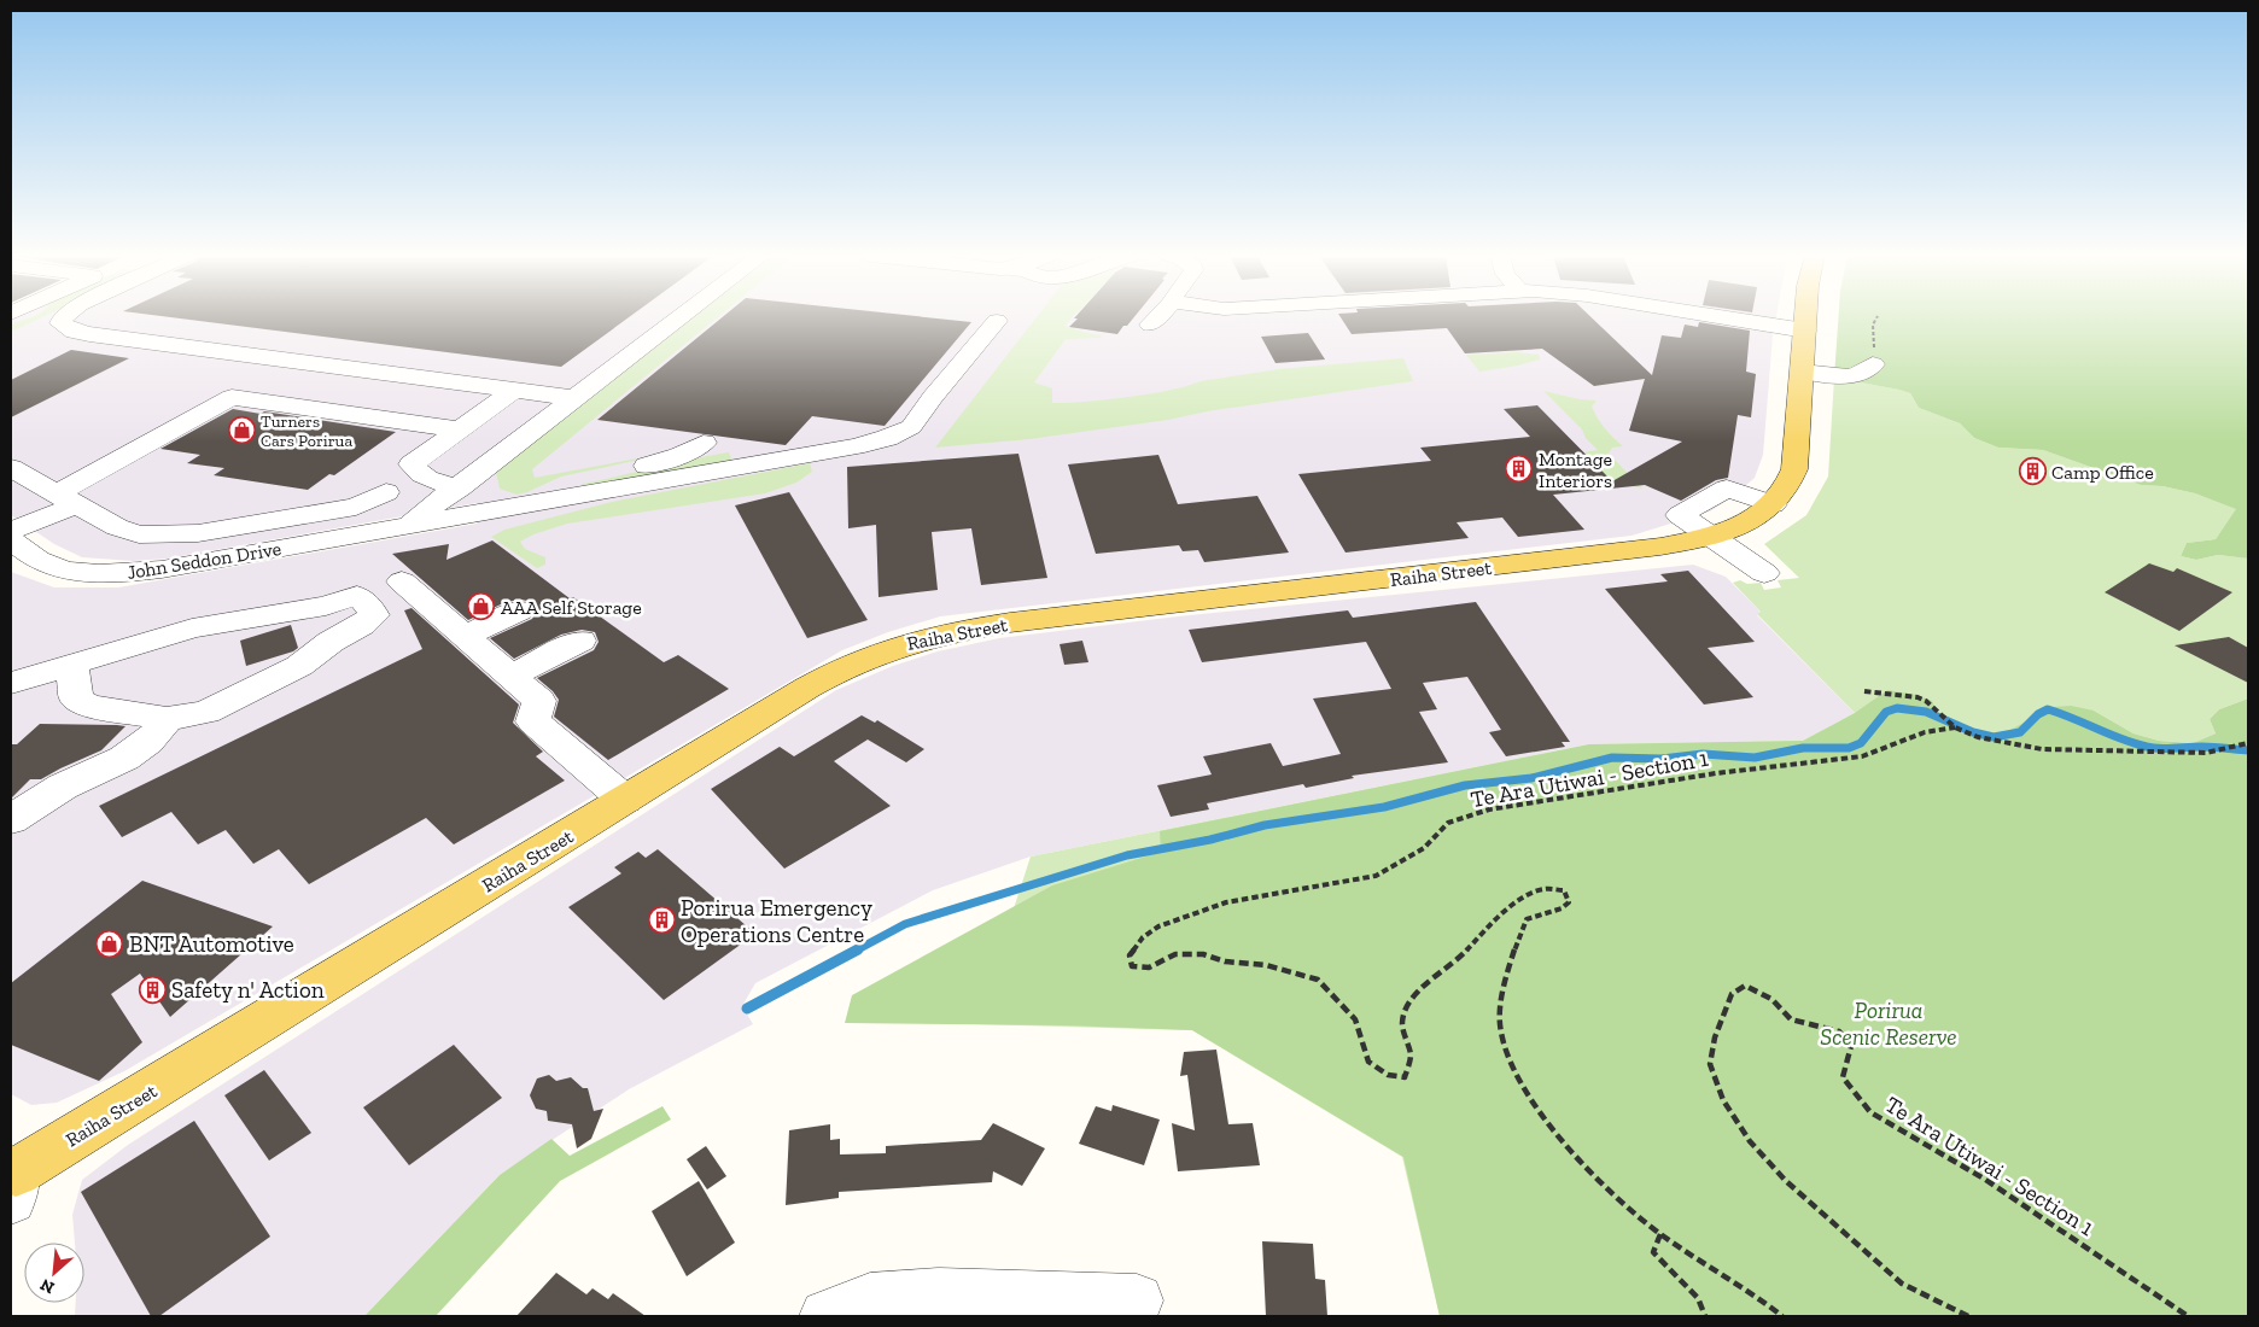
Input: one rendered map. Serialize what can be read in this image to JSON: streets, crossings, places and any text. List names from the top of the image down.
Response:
{
  "streets": {
    "main road": ["Raiha Street"],
    "street": ["John Seddon Drive"],
    "path": ["Te Ara Utiwai - Section 1"]
  },
  "parks": ["Porirua Scenic Reserve"],
  "places": {
    "shop": ["Turners Cars Porirua", "AAA Self Storage", "BNT Automotive"],
    "building": [
      "Montage Interiors",
      "Camp Office",
      "Porirua Emergency Operations Centre",
      "Safety n' Action"
    ]
  },
  "north": "bottom left"
}
